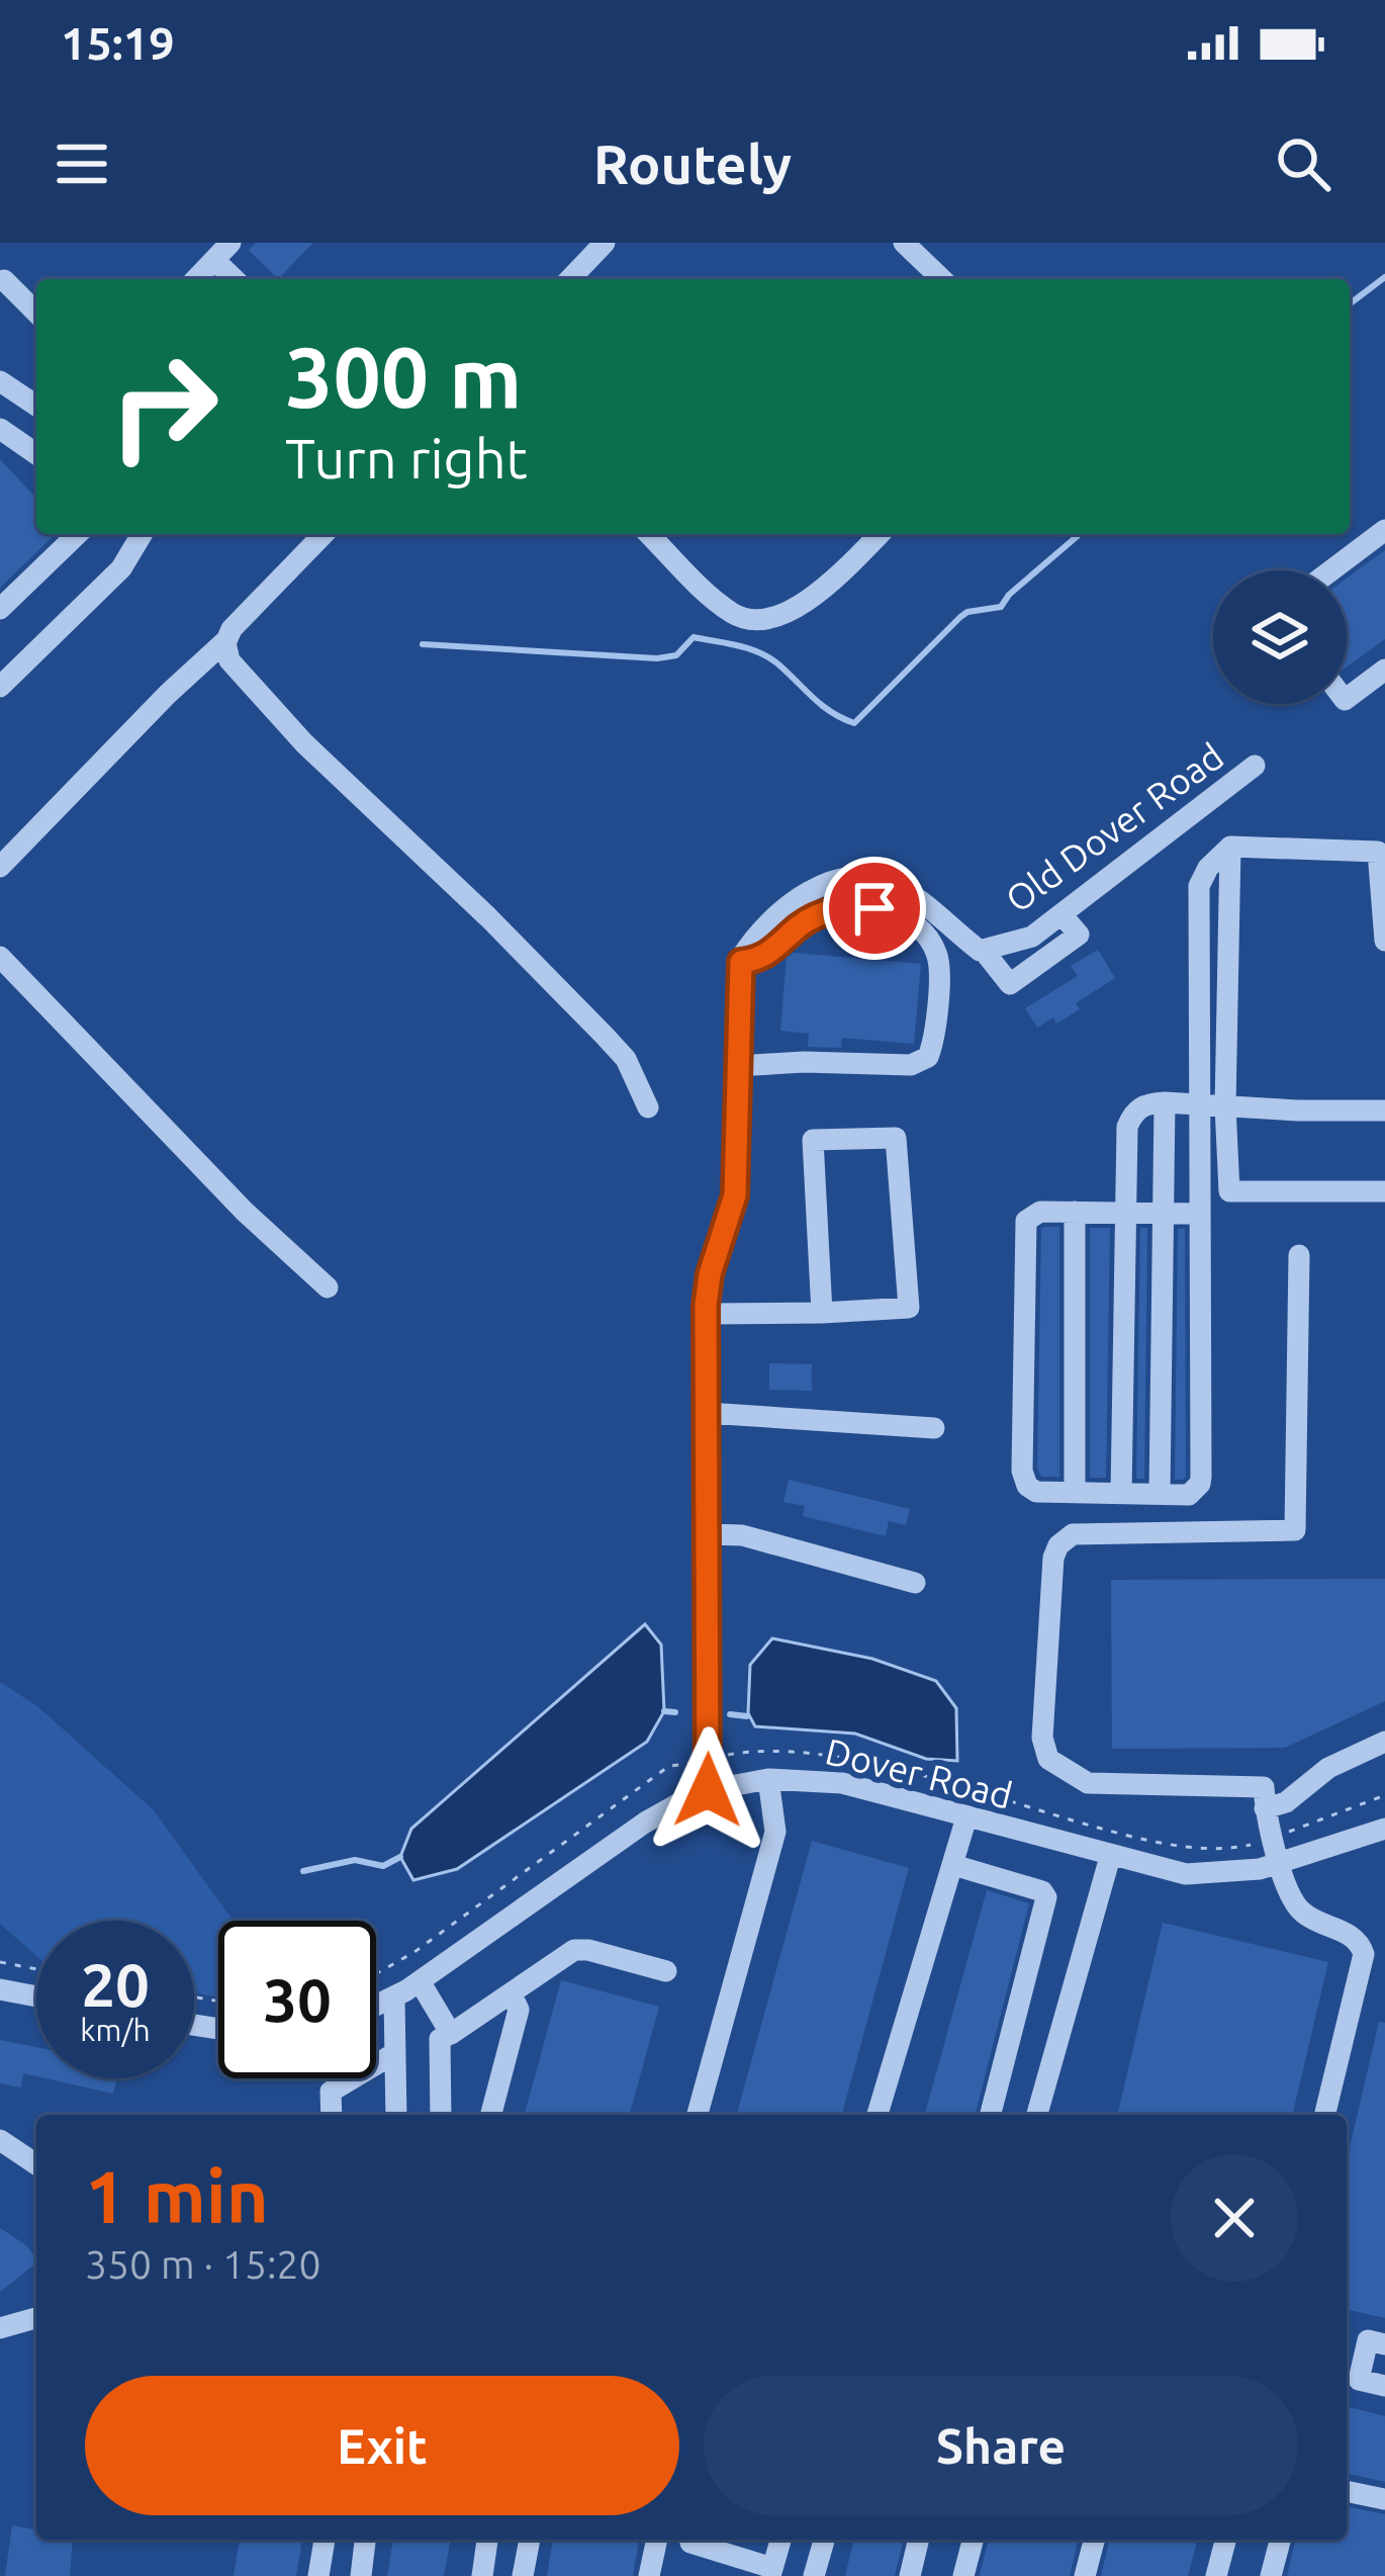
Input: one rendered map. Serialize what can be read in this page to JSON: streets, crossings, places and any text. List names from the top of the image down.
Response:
{
  "streets": {
    "street": ["Old Dover Road", "Dover Road"]
  },
  "page": {
    "status": "15:19",
    "header": "Routely",
    "turn": ["300 m", "Turn right"],
    "speed": "20 km/h",
    "limit": "30",
    "heading": ["1 min", "350 m · 15:20"],
    "buttons": ["Exit", "Share"]
  }
}
